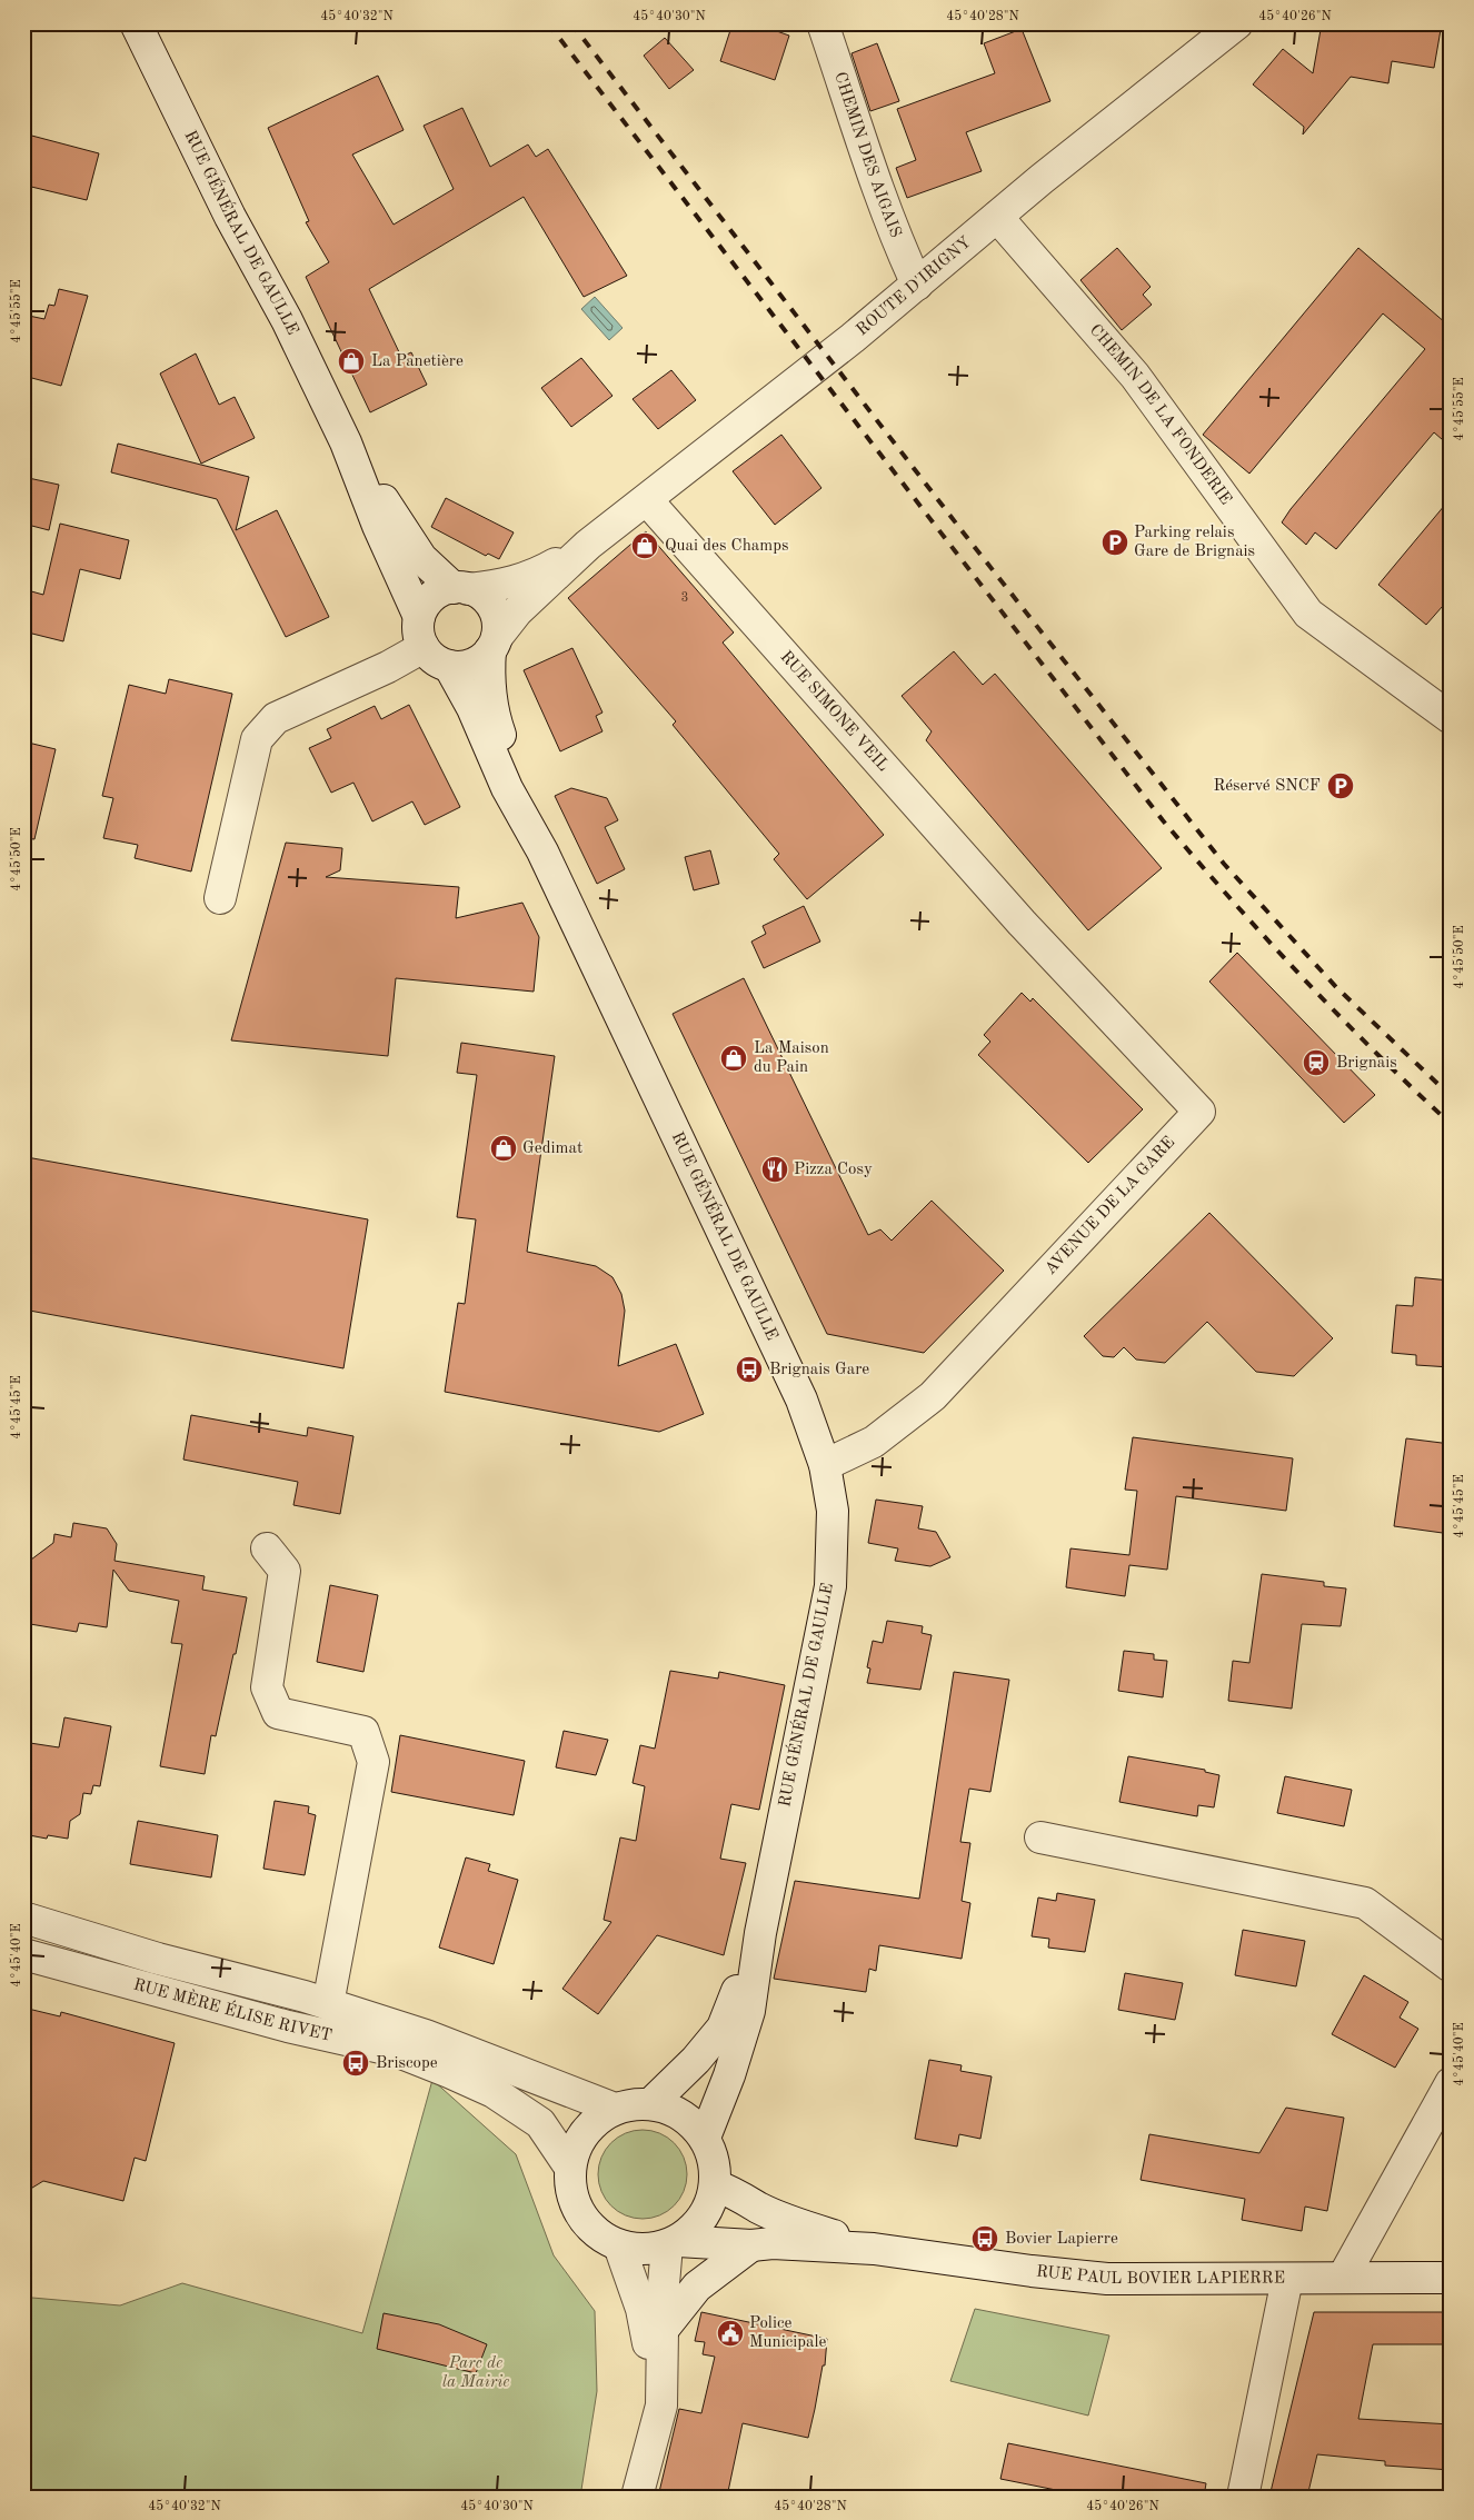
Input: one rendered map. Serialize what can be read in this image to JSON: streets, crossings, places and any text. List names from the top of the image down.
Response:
{
  "streets": {
    "street": [
      "CHEMIN DES AIGAIS",
      "RUE GÉNÉRAL DE GAULLE",
      "ROUTE D'IRIGNY",
      "CHEMIN DE LA FONDERIE",
      "RUE SIMONE VEIL",
      "AVENUE DE LA GARE",
      "RUE MÈRE ÉLISE RIVET",
      "RUE PAUL BOVIER LAPIERRE"
    ]
  },
  "crossings": [
    ["CHEMIN DES AIGAIS", "ROUTE D'IRIGNY"],
    ["RUE GÉNÉRAL DE GAULLE", "ROUTE D'IRIGNY"],
    ["RUE GÉNÉRAL DE GAULLE", "AVENUE DE LA GARE"],
    ["RUE GÉNÉRAL DE GAULLE", "RUE MÈRE ÉLISE RIVET"],
    ["ROUTE D'IRIGNY", "CHEMIN DE LA FONDERIE"],
    ["ROUTE D'IRIGNY", "RUE SIMONE VEIL"],
    ["RUE SIMONE VEIL", "AVENUE DE LA GARE"]
  ],
  "parks": ["Parc de la Mairie"],
  "places": {
    "shop": [
      "La Panetière",
      "Quai des Champs",
      "La Maison du Pain",
      "Gedimat"
    ],
    "parking": ["Parking relais Gare de Brignais", "Réservé SNCF"],
    "station": ["Brignais"],
    "restaurant": ["Pizza Cosy"],
    "bus stop": ["Brignais Gare", "Briscope", "Bovier Lapierre"],
    "public building": ["Police Municipale"]
  },
  "house_numbers": ["3"],
  "coordinates": [
    "45°40'32\"N",
    "45°40'30\"N",
    "45°40'28\"N",
    "45°40'26\"N",
    "4°45'55\"E",
    "4°45'50\"E",
    "4°45'45\"E",
    "4°45'40\"E"
  ]
}
